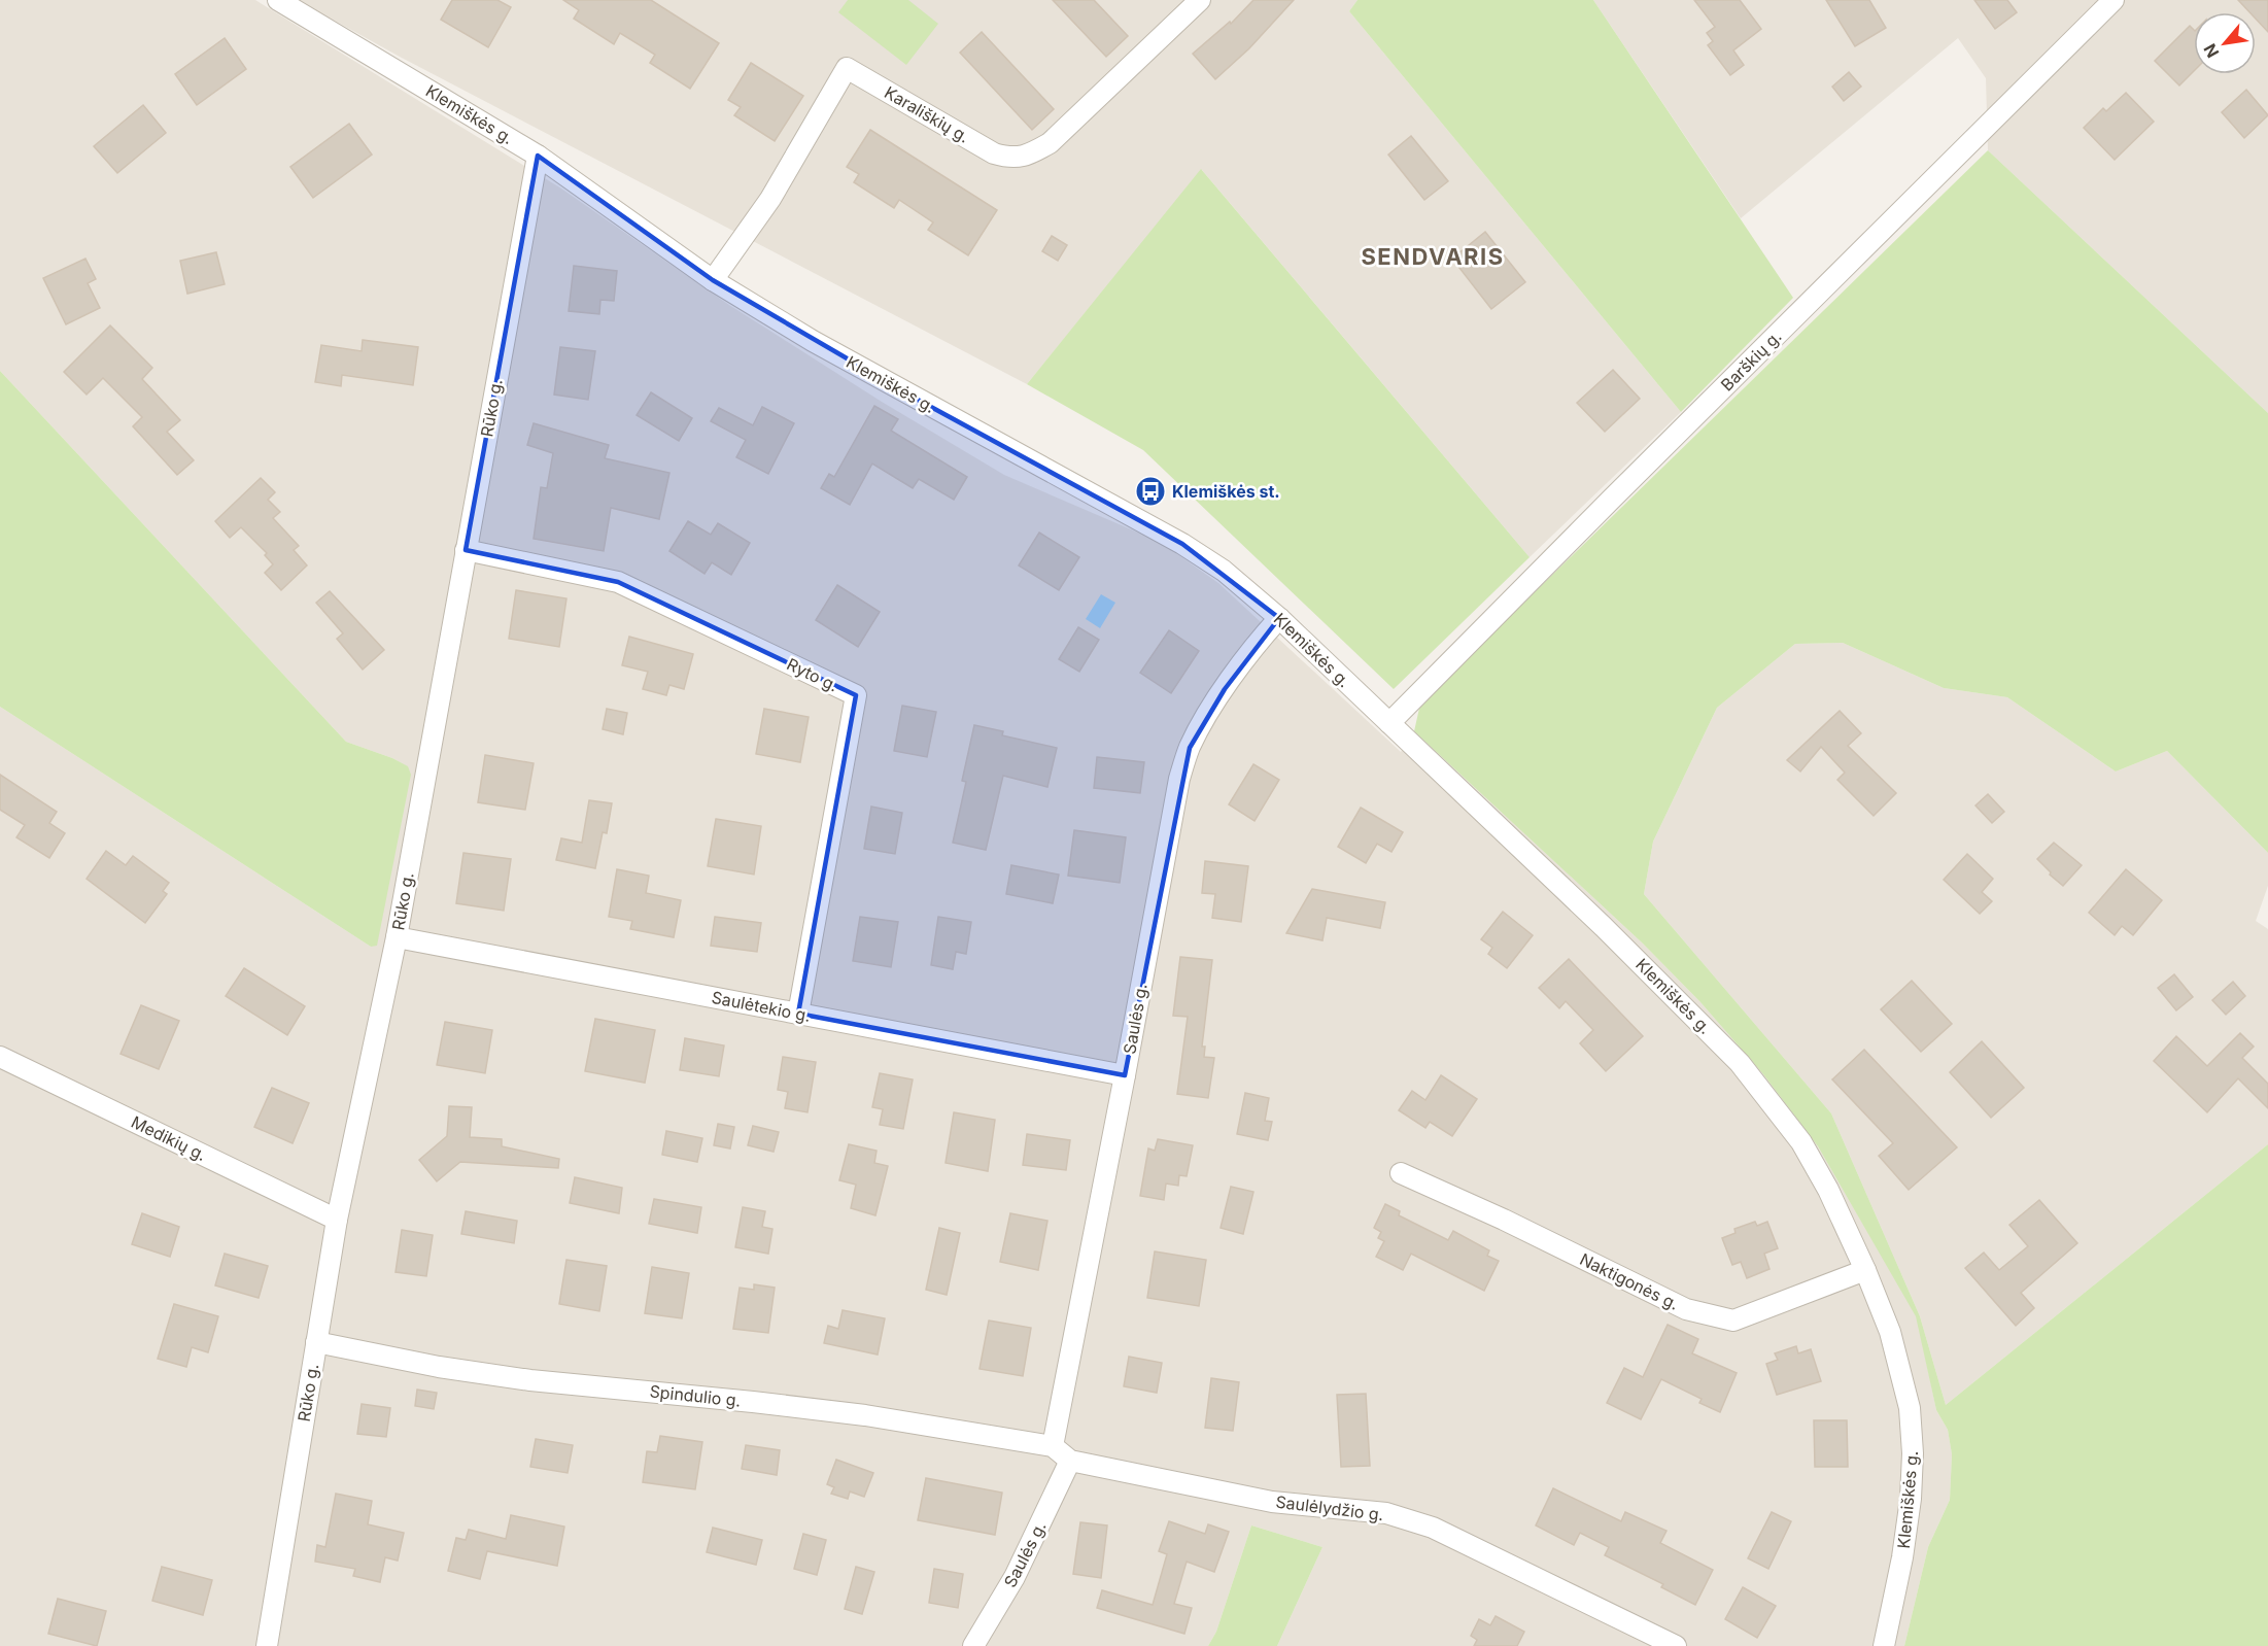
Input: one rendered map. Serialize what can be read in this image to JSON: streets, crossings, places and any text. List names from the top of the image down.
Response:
{
  "streets": {
    "street": [
      "Klemiškės g.",
      "Karališkių g.",
      "Barškių g.",
      "Rūko g.",
      "Ryto g.",
      "Saulėtekio g.",
      "Saulės g.",
      "Medikių g.",
      "Naktigonės g.",
      "Spindulio g.",
      "Saulėlydžio g."
    ]
  },
  "crossings": [
    ["Klemiškės g.", "Karališkių g."],
    ["Klemiškės g.", "Barškių g."],
    ["Klemiškės g.", "Rūko g."],
    ["Klemiškės g.", "Saulės g."],
    ["Klemiškės g.", "Naktigonės g."],
    ["Rūko g.", "Ryto g."],
    ["Rūko g.", "Saulėtekio g."],
    ["Rūko g.", "Medikių g."],
    ["Rūko g.", "Spindulio g."],
    ["Ryto g.", "Saulėtekio g."],
    ["Saulėtekio g.", "Saulės g."],
    ["Saulės g.", "Spindulio g."],
    ["Saulės g.", "Saulėlydžio g."]
  ],
  "districts": ["SENDVARIS"],
  "places": {
    "bus stop": ["Klemiškės st."]
  },
  "north": "bottom left"
}
